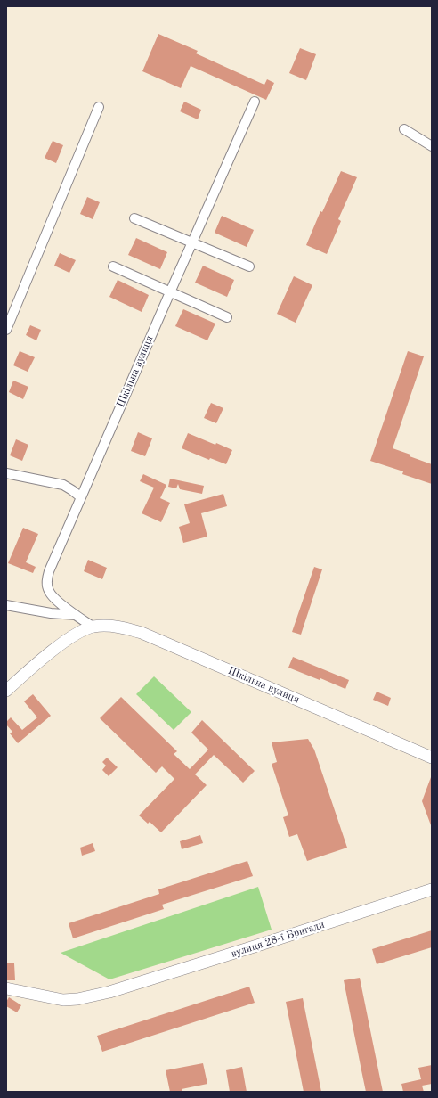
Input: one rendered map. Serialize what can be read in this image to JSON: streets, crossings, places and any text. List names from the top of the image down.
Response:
{
  "streets": {
    "street": ["Шкільна вулиця", "вулиця 28-ї Бригади"]
  }
}
